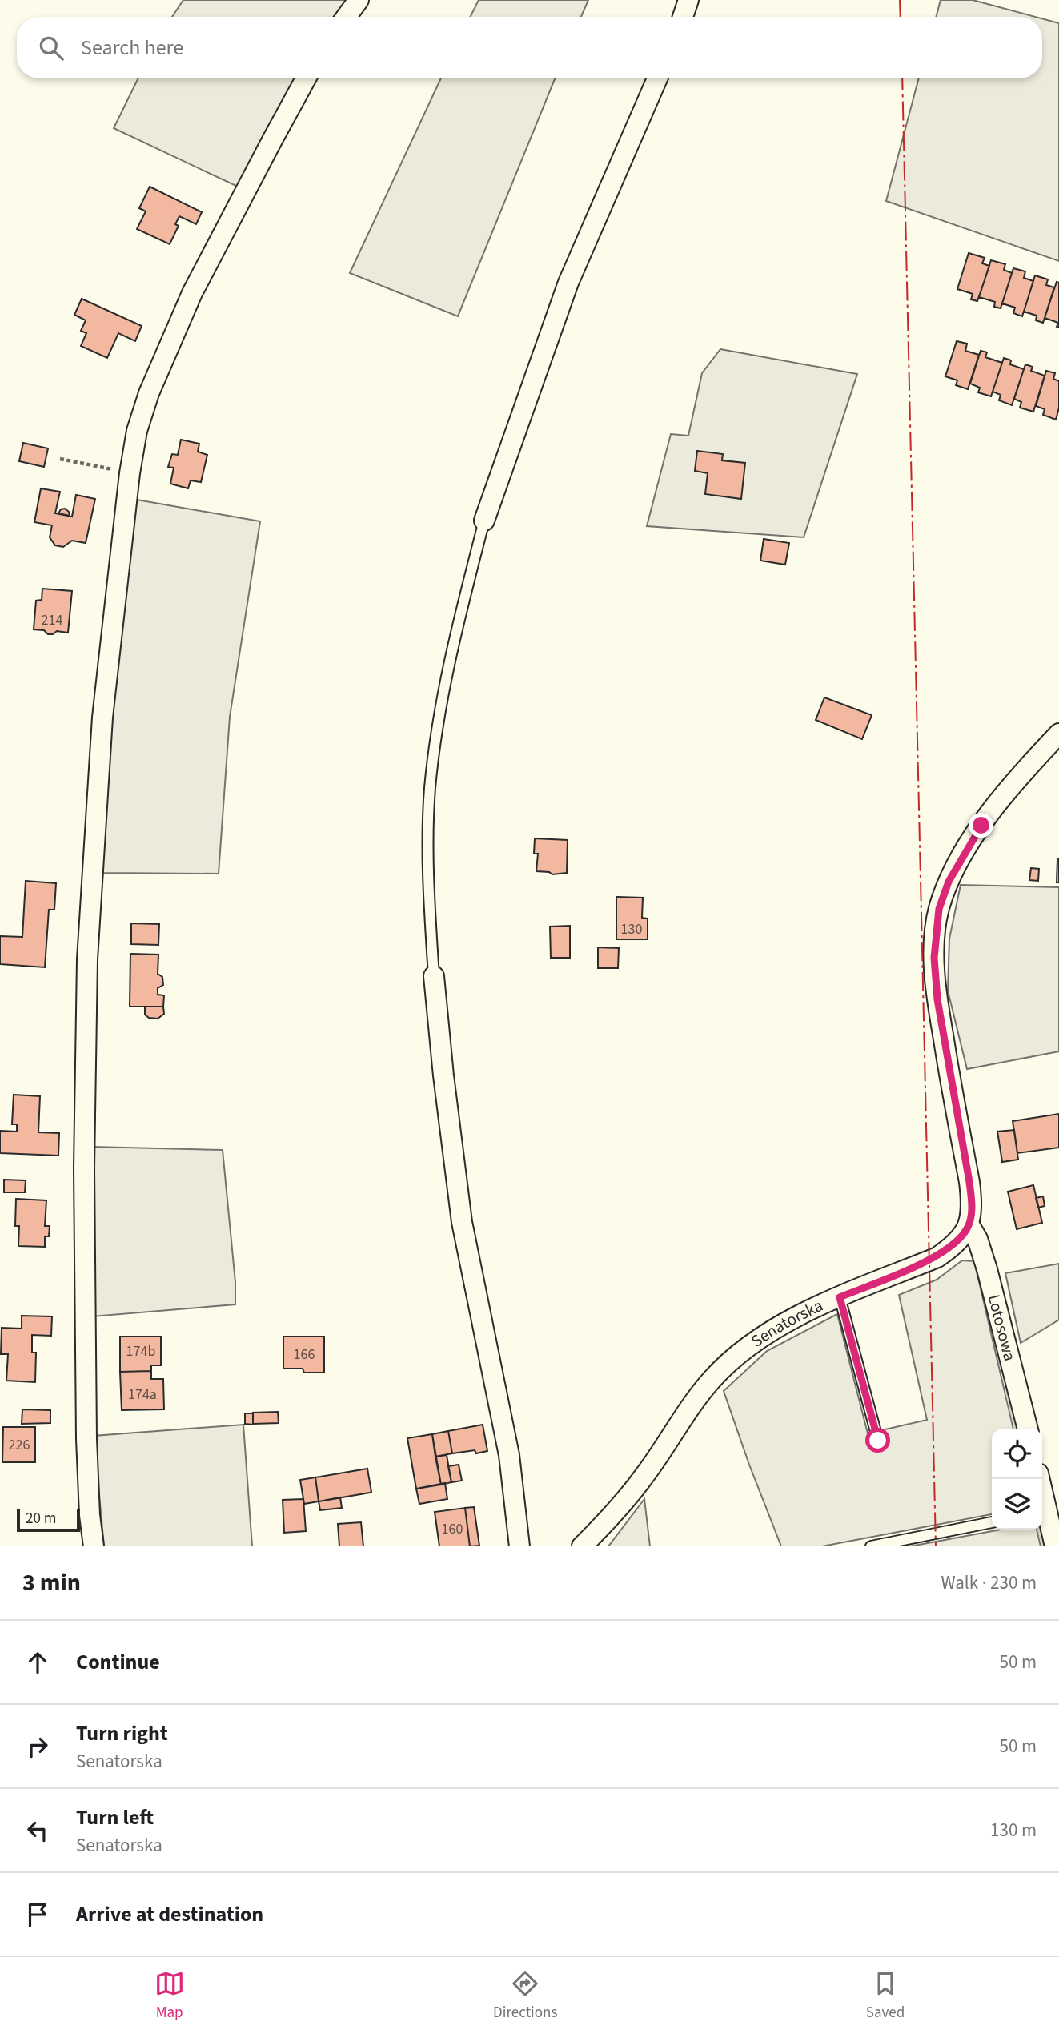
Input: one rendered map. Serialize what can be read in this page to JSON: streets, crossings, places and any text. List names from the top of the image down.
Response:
{
  "streets": {
    "street": ["Senatorska", "Lotosowa"]
  },
  "crossings": [
    ["Senatorska", "Lotosowa"]
  ],
  "house_numbers": [
    "214",
    "130",
    "174b",
    "166",
    "174a",
    "226",
    "160"
  ],
  "scale_bar": "20 m",
  "page": {
    "search": "Search here",
    "scale": "20 m",
    "heading": ["3 min", "Walk · 230 m"],
    "list": [
      ["Continue", "50 m"],
      ["Turn right", "Senatorska", "50 m"],
      ["Turn left", "Senatorska", "130 m"],
      "Arrive at destination"
    ],
    "nav": ["Map", "Directions", "Saved"]
  }
}
